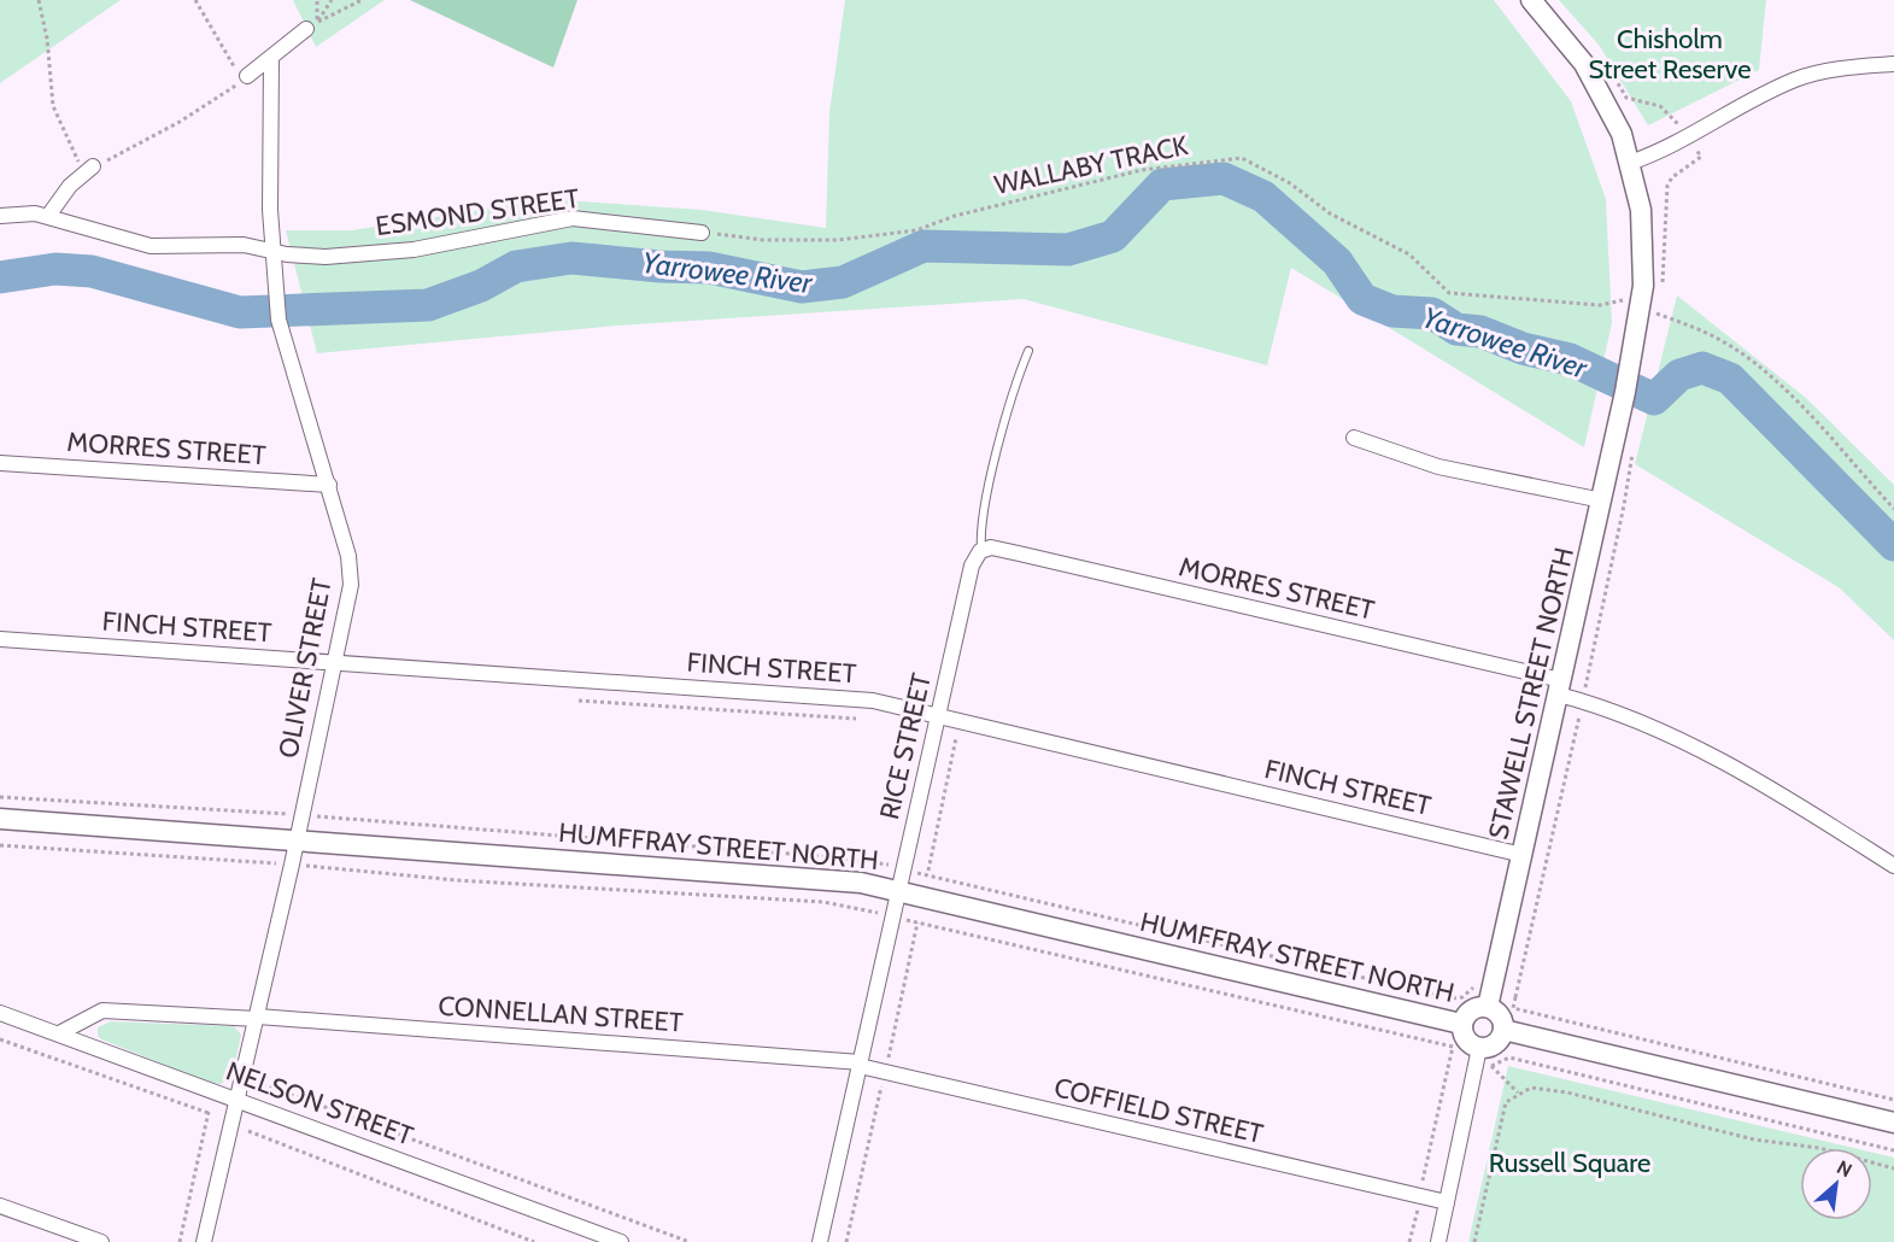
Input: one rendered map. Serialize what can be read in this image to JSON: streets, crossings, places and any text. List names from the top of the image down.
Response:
{
  "streets": {
    "street": [
      "ESMOND STREET",
      "MORRES STREET",
      "FINCH STREET",
      "OLIVER STREET",
      "STAWELL STREET NORTH",
      "RICE STREET",
      "HUMFFRAY STREET NORTH",
      "CONNELLAN STREET",
      "NELSON STREET",
      "COFFIELD STREET"
    ],
    "path": ["WALLABY TRACK"]
  },
  "crossings": [
    ["WALLABY TRACK", "ESMOND STREET"],
    ["WALLABY TRACK", "STAWELL STREET NORTH"],
    ["ESMOND STREET", "OLIVER STREET"],
    ["MORRES STREET", "OLIVER STREET"],
    ["MORRES STREET", "STAWELL STREET NORTH"],
    ["MORRES STREET", "RICE STREET"],
    ["FINCH STREET", "OLIVER STREET"],
    ["FINCH STREET", "STAWELL STREET NORTH"],
    ["FINCH STREET", "RICE STREET"],
    ["OLIVER STREET", "HUMFFRAY STREET NORTH"],
    ["OLIVER STREET", "CONNELLAN STREET"],
    ["OLIVER STREET", "NELSON STREET"],
    ["RICE STREET", "HUMFFRAY STREET NORTH"],
    ["RICE STREET", "CONNELLAN STREET"],
    ["RICE STREET", "COFFIELD STREET"],
    ["CONNELLAN STREET", "NELSON STREET"],
    ["CONNELLAN STREET", "COFFIELD STREET"]
  ],
  "water": ["Yarrowee River"],
  "parks": ["Chisholm Street Reserve", "Russell Square"],
  "north": "top right"
}
